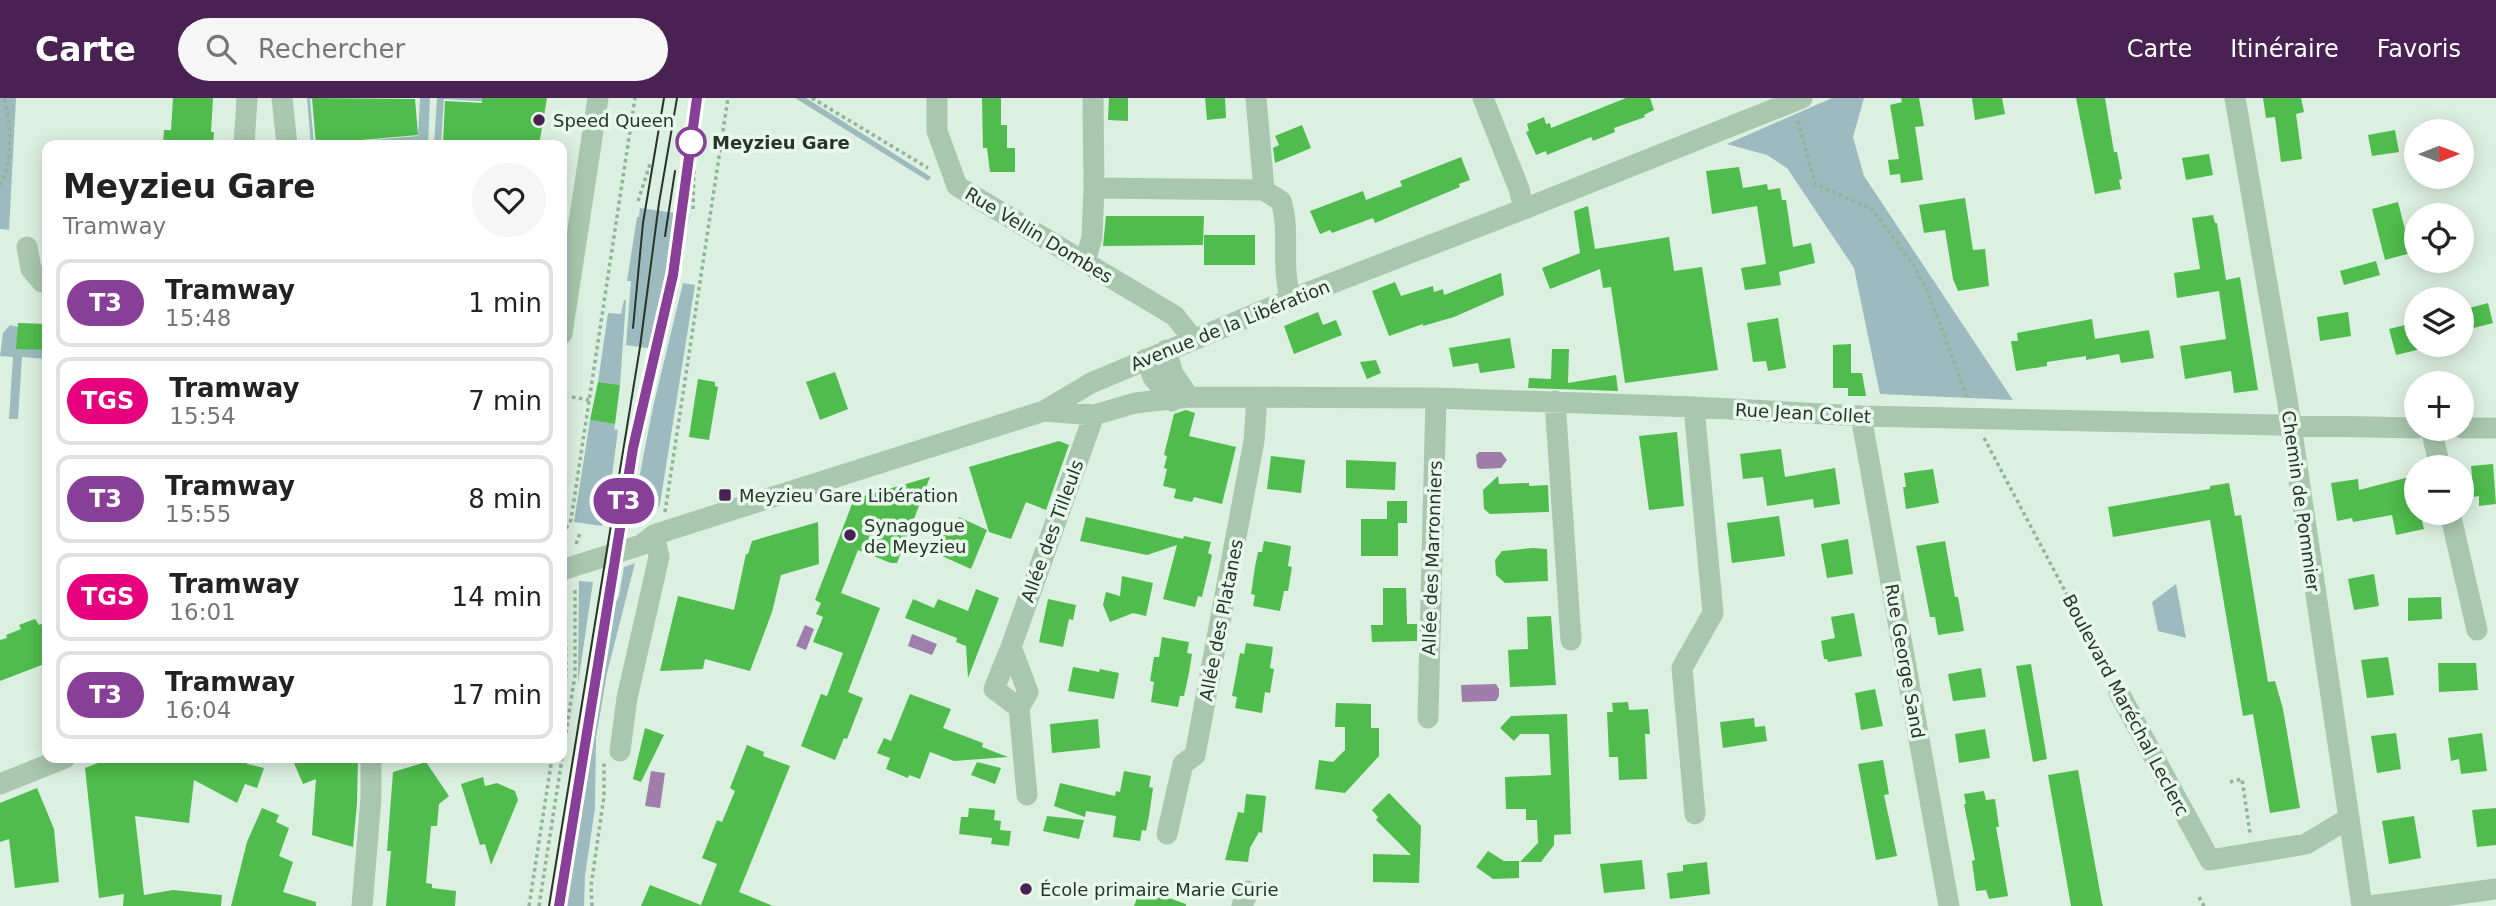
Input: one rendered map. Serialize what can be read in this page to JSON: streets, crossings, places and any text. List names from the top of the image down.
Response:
{
  "streets": {
    "street": [
      "Rue Vellin Dombes",
      "Avenue de la Libération",
      "Rue Jean Collet",
      "Chemin de Pommier",
      "Allée des Tilleuls",
      "Allée des Marronniers",
      "Allée des Platanes",
      "Rue George Sand",
      "Boulevard Maréchal Leclerc"
    ]
  },
  "crossings": [
    ["Rue Vellin Dombes", "Avenue de la Libération"],
    ["Avenue de la Libération", "Rue Jean Collet"],
    ["Avenue de la Libération", "Boulevard Maréchal Leclerc"],
    ["Rue Jean Collet", "Chemin de Pommier"],
    ["Rue Jean Collet", "Allée des Tilleuls"],
    ["Rue Jean Collet", "Allée des Marronniers"],
    ["Rue Jean Collet", "Allée des Platanes"],
    ["Rue Jean Collet", "Rue George Sand"],
    ["Rue Jean Collet", "Boulevard Maréchal Leclerc"],
    ["Chemin de Pommier", "Boulevard Maréchal Leclerc"]
  ],
  "places": {
    "other": [
      "Speed Queen",
      "Meyzieu Gare",
      "Synagogue de Meyzieu",
      "École primaire Marie Curie"
    ],
    "transit": ["Meyzieu Gare Libération"]
  },
  "lines": ["tram line T3"],
  "north": "right",
  "page": {
    "header": "Carte",
    "search": "Rechercher",
    "nav": ["Carte", "Itinéraire", "Favoris"],
    "on_map": "T3",
    "map_buttons": ["+", "−"],
    "heading": ["Meyzieu Gare", "Tramway"],
    "list": [
      {
        "mark": "T3",
        "name": "Tramway",
        "note": "15:48",
        "value": "1 min"
      },
      {
        "mark": "TGS",
        "name": "Tramway",
        "note": "15:54",
        "value": "7 min"
      },
      {
        "mark": "T3",
        "name": "Tramway",
        "note": "15:55",
        "value": "8 min"
      },
      {
        "mark": "TGS",
        "name": "Tramway",
        "note": "16:01",
        "value": "14 min"
      },
      {
        "mark": "T3",
        "name": "Tramway",
        "note": "16:04",
        "value": "17 min"
      }
    ]
  }
}
